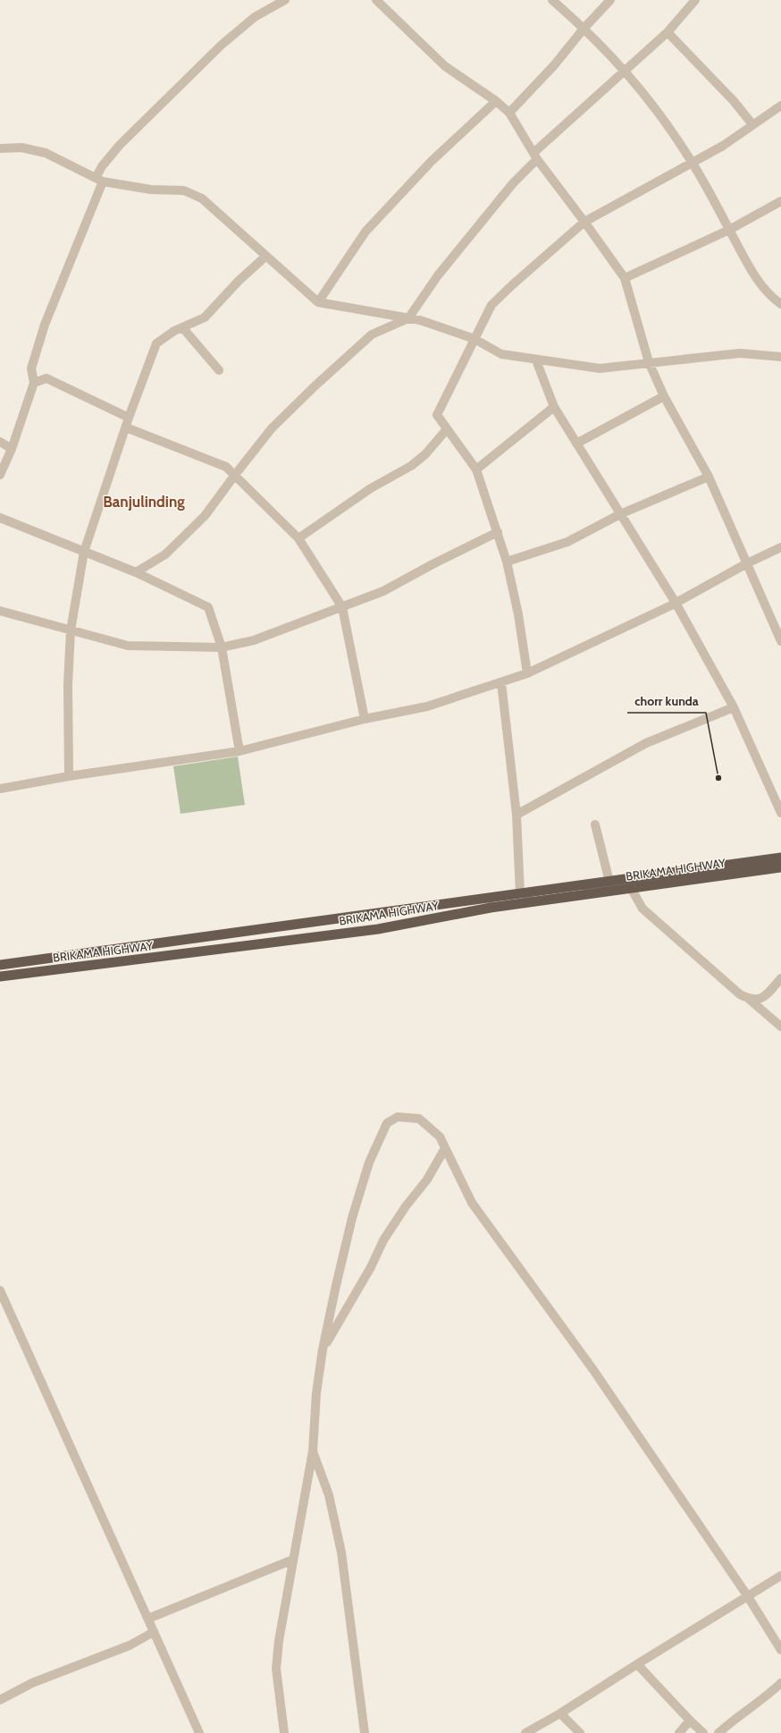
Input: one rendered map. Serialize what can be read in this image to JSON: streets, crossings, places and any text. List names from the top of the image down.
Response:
{
  "streets": {
    "highway": ["BRIKAMA HIGHWAY"]
  },
  "districts": ["Banjulinding"],
  "places": ["chorr kunda"]
}
